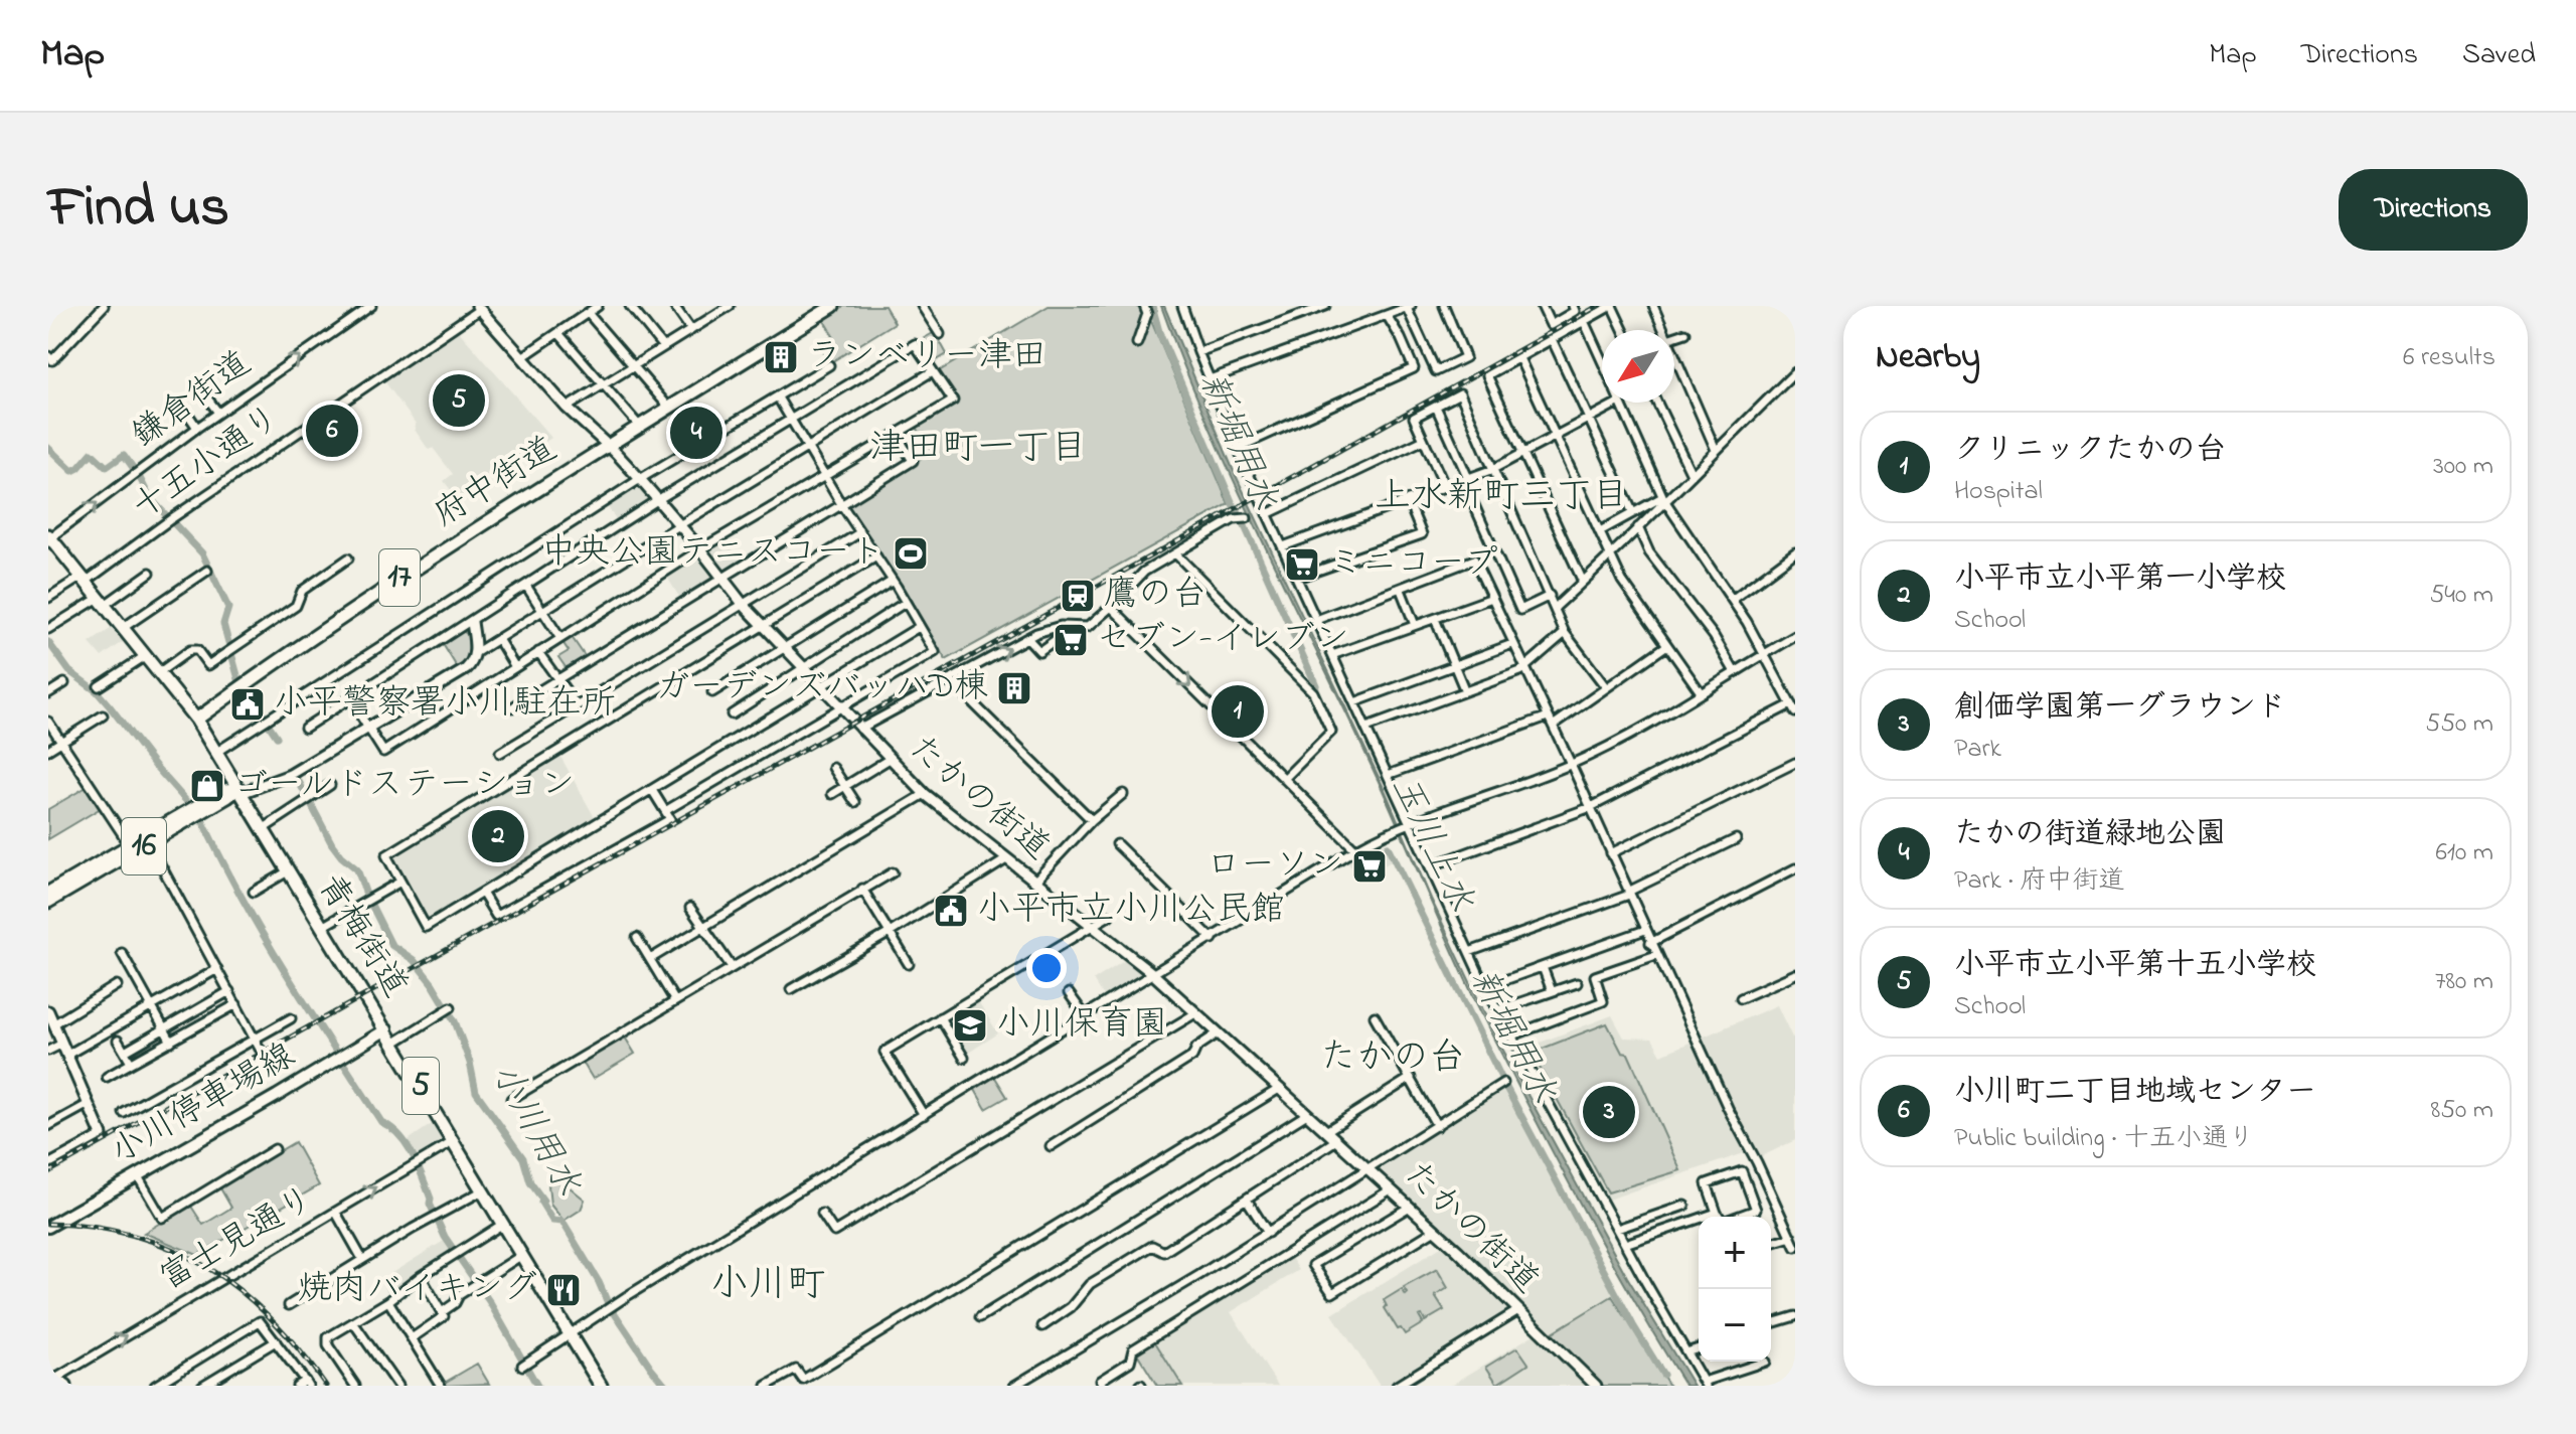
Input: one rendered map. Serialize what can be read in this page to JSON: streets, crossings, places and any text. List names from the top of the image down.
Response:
{
  "streets": {
    "main road": [
      "府中街道",
      "17",
      "16",
      "青梅街道",
      "5",
      "小川停車場線"
    ],
    "street": [
      "鎌倉街道",
      "十五小通り",
      "たかの街道",
      "富士見通り"
    ]
  },
  "crossings": [
    ["鎌倉街道", "青梅街道"],
    ["十五小通り", "たかの街道"],
    ["十五小通り", "青梅街道"],
    ["府中街道", "たかの街道"],
    ["府中街道", "青梅街道"],
    ["16", "青梅街道"],
    ["青梅街道", "小川停車場線"],
    ["青梅街道", "富士見通り"]
  ],
  "one_way": ["鎌倉街道"],
  "districts": [
    "津田町一丁目",
    "上水新町三丁目",
    "たかの台",
    "小川町"
  ],
  "water": ["新堀用水", "玉川上水", "小川用水"],
  "places": {
    "building": ["ランベリー津田", "ガーデンズバッハD棟"],
    "sports": ["中央公園テニスコート"],
    "supermarket": ["ミニコープ", "セブン-イレブン", "ローソン"],
    "station": ["鷹の台"],
    "public building": ["小平警察署小川駐在所", "小平市立小川公民館"],
    "shop": ["ゴールドステーション"],
    "school or university": ["小川保育園"],
    "restaurant": ["焼肉バイキング"]
  },
  "north": "bottom left",
  "page": {
    "header": "Map",
    "nav": ["Map", "Directions", "Saved"],
    "title": "Find us",
    "buttons": "Directions",
    "heading": ["Nearby", "6 results"],
    "pins": [
      "5",
      "6",
      "4",
      "1",
      "2",
      "3"
    ],
    "list": [
      {
        "mark": "1",
        "name": "クリニックたかの台",
        "note": "Hospital",
        "value": "300 m"
      },
      {
        "mark": "2",
        "name": "小平市立小平第一小学校",
        "note": "School",
        "value": "540 m"
      },
      {
        "mark": "3",
        "name": "創価学園第一グラウンド",
        "note": "Park",
        "value": "550 m"
      },
      {
        "mark": "4",
        "name": "たかの街道緑地公園",
        "note": "Park · 府中街道",
        "value": "610 m"
      },
      {
        "mark": "5",
        "name": "小平市立小平第十五小学校",
        "note": "School",
        "value": "780 m"
      },
      {
        "mark": "6",
        "name": "小川町二丁目地域センター",
        "note": "Public building · 十五小通り",
        "value": "850 m"
      }
    ],
    "map_buttons": ["+", "−"]
  }
}
